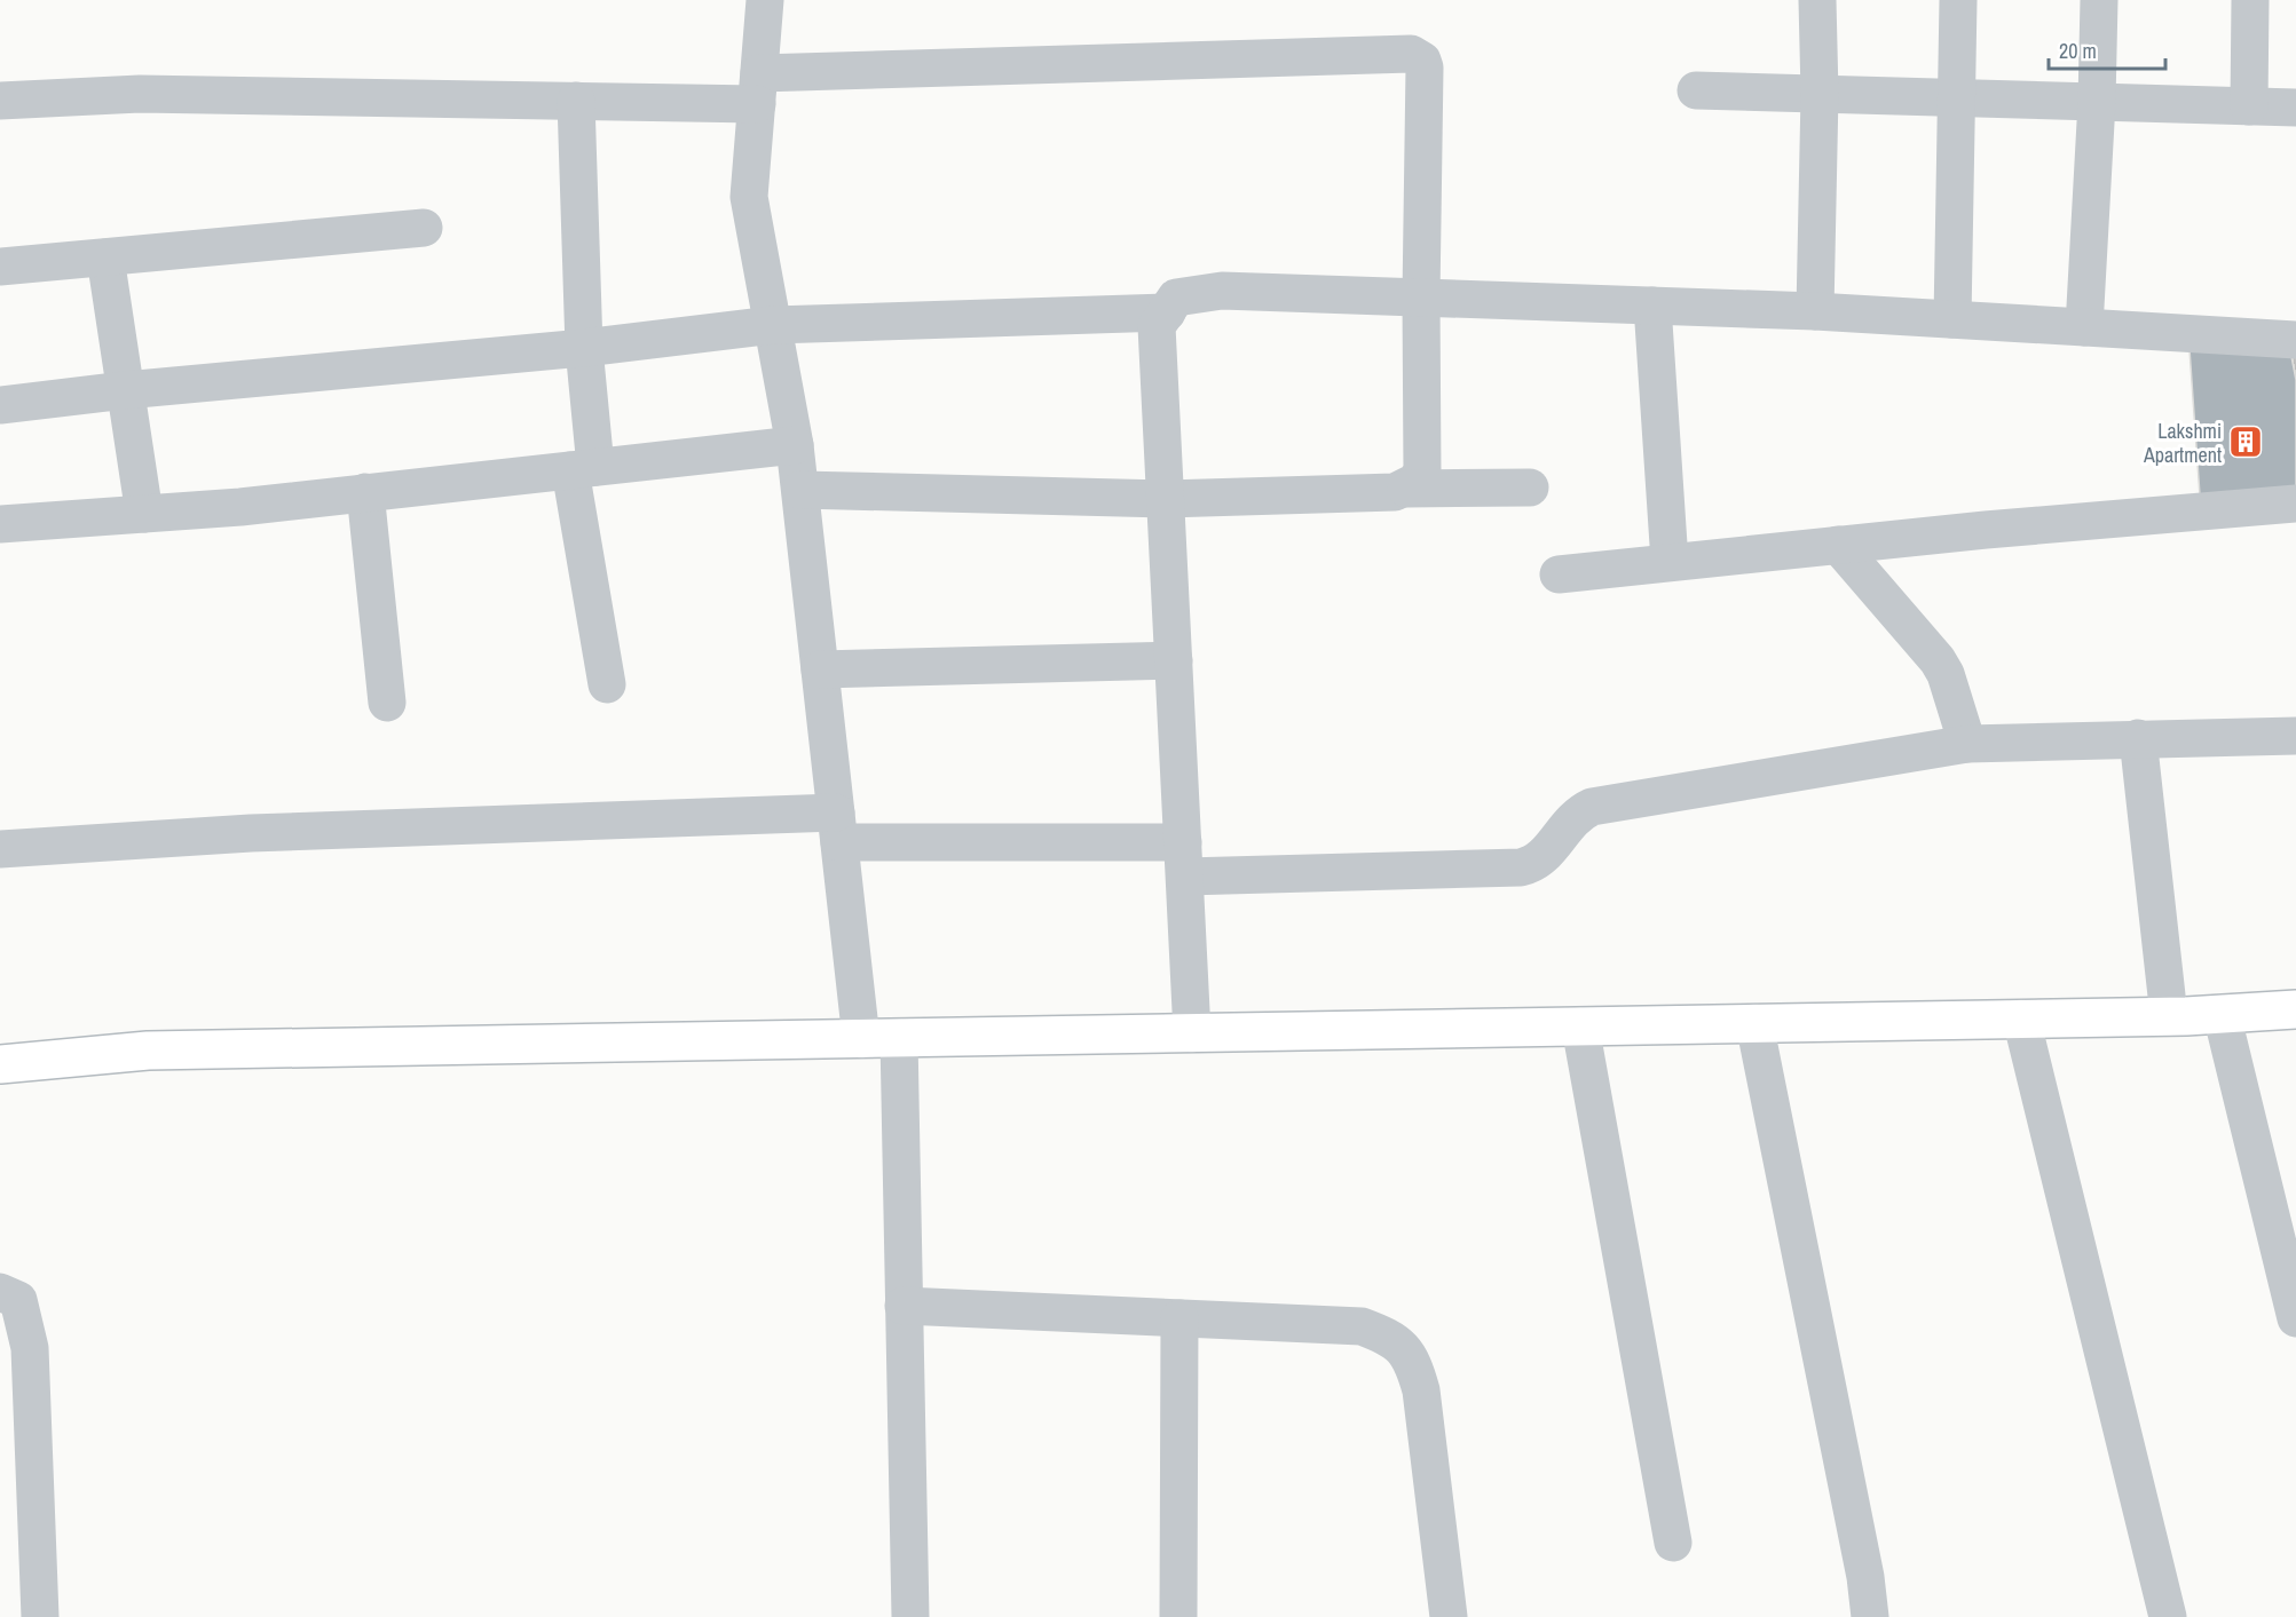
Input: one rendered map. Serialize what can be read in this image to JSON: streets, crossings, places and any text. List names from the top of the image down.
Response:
{
  "places": {
    "building": ["Lakshmi Apartment"]
  },
  "scale_bar": "20 m"
}
